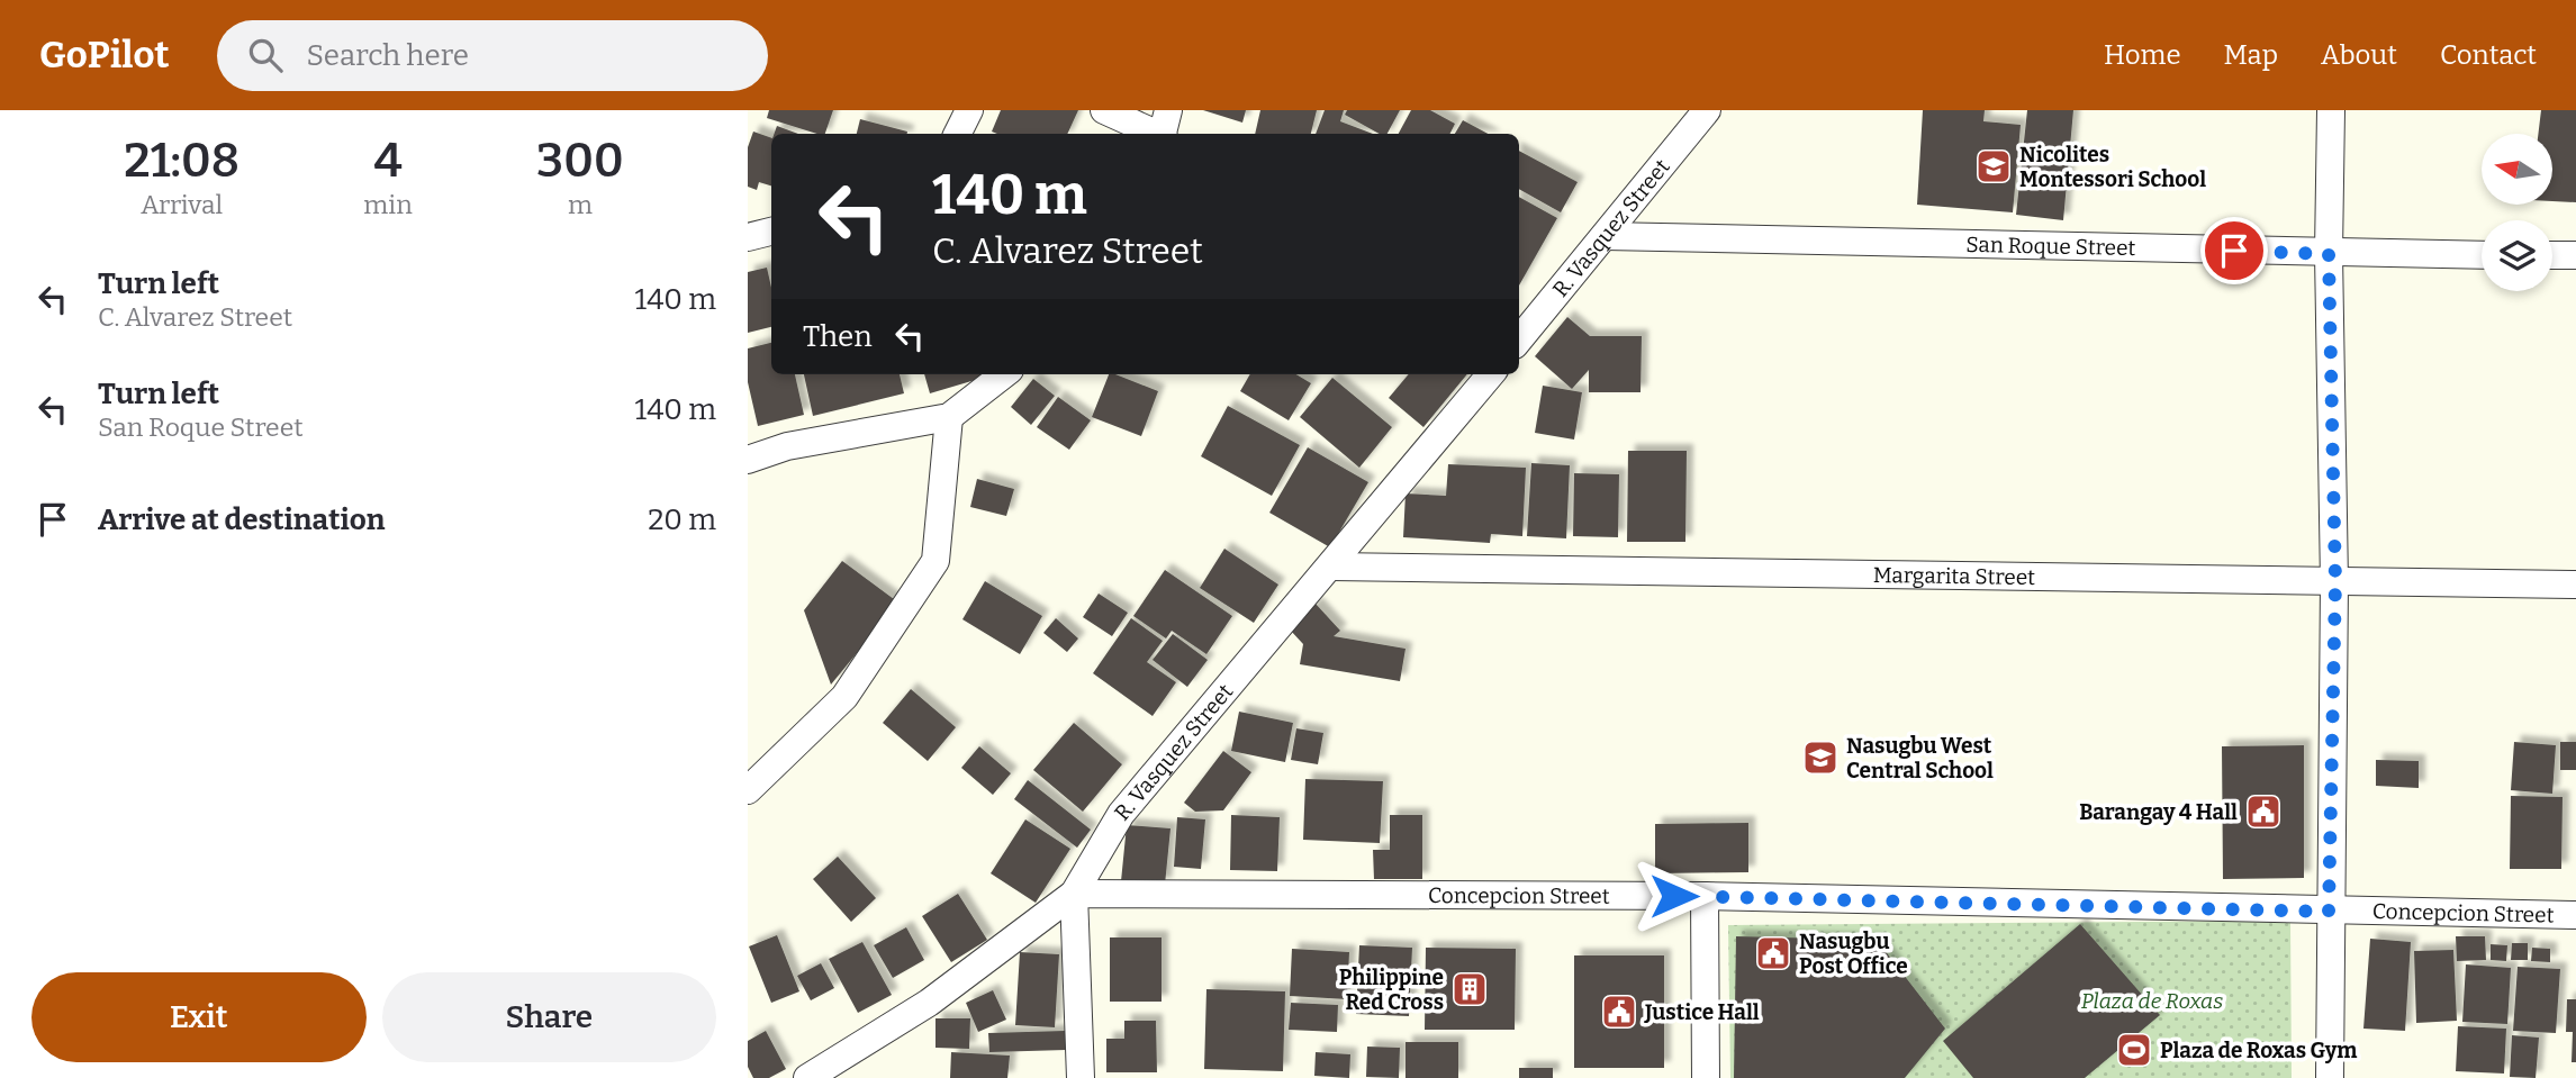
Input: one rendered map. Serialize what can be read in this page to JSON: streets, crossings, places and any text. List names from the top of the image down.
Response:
{
  "streets": {
    "street": [
      "R. Vasquez Street",
      "San Roque Street",
      "Margarita Street",
      "Concepcion Street"
    ]
  },
  "crossings": [
    ["R. Vasquez Street", "San Roque Street"],
    ["R. Vasquez Street", "Margarita Street"],
    ["R. Vasquez Street", "Concepcion Street"]
  ],
  "parks": ["Plaza de Roxas"],
  "places": {
    "school or university": ["Nicolites Montessori School", "Nasugbu West Central School"],
    "public building": ["Barangay 4 Hall", "Nasugbu Post Office", "Justice Hall"],
    "building": ["Philippine Red Cross"],
    "sports": ["Plaza de Roxas Gym"]
  },
  "north": "left",
  "page": {
    "header": "GoPilot",
    "search": "Search here",
    "nav": [
      "Home",
      "Map",
      "About",
      "Contact"
    ],
    "eta": [
      "21:08",
      "Arrival",
      "4",
      "min",
      "300",
      "m"
    ],
    "turn": ["140 m", "C. Alvarez Street"],
    "list": [
      {
        "name": "Turn left",
        "note": "C. Alvarez Street",
        "value": "140 m"
      },
      {
        "name": "Turn left",
        "note": "San Roque Street",
        "value": "140 m"
      },
      {
        "name": "Arrive at destination",
        "value": "20 m"
      }
    ],
    "then": "Then",
    "buttons": ["Exit", "Share"]
  }
}
